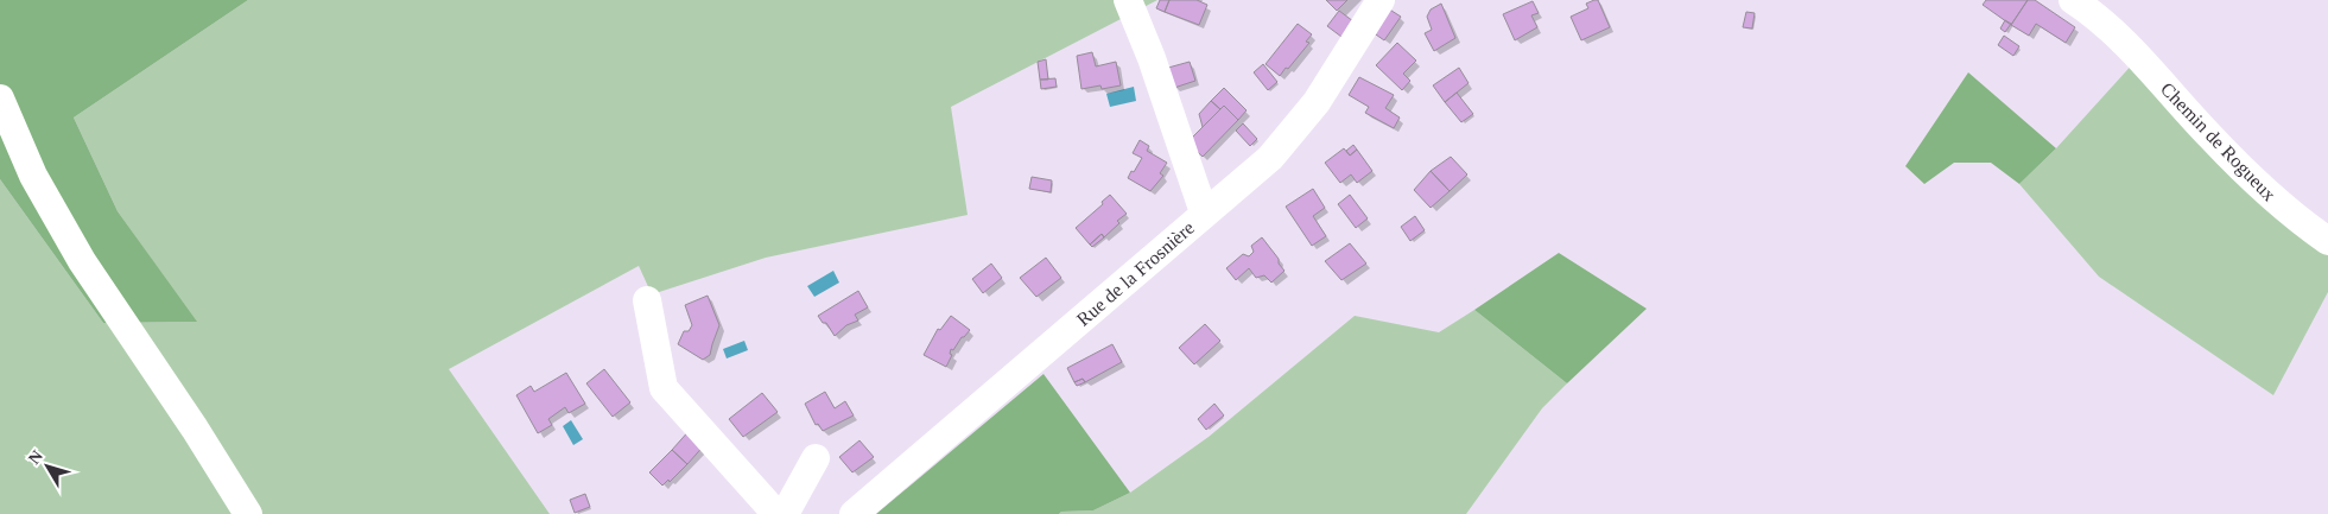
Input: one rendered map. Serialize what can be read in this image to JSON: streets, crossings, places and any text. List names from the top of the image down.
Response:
{
  "streets": {
    "street": ["Chemin de Rogueux", "Rue de la Frosnière"]
  },
  "north": "top left"
}
